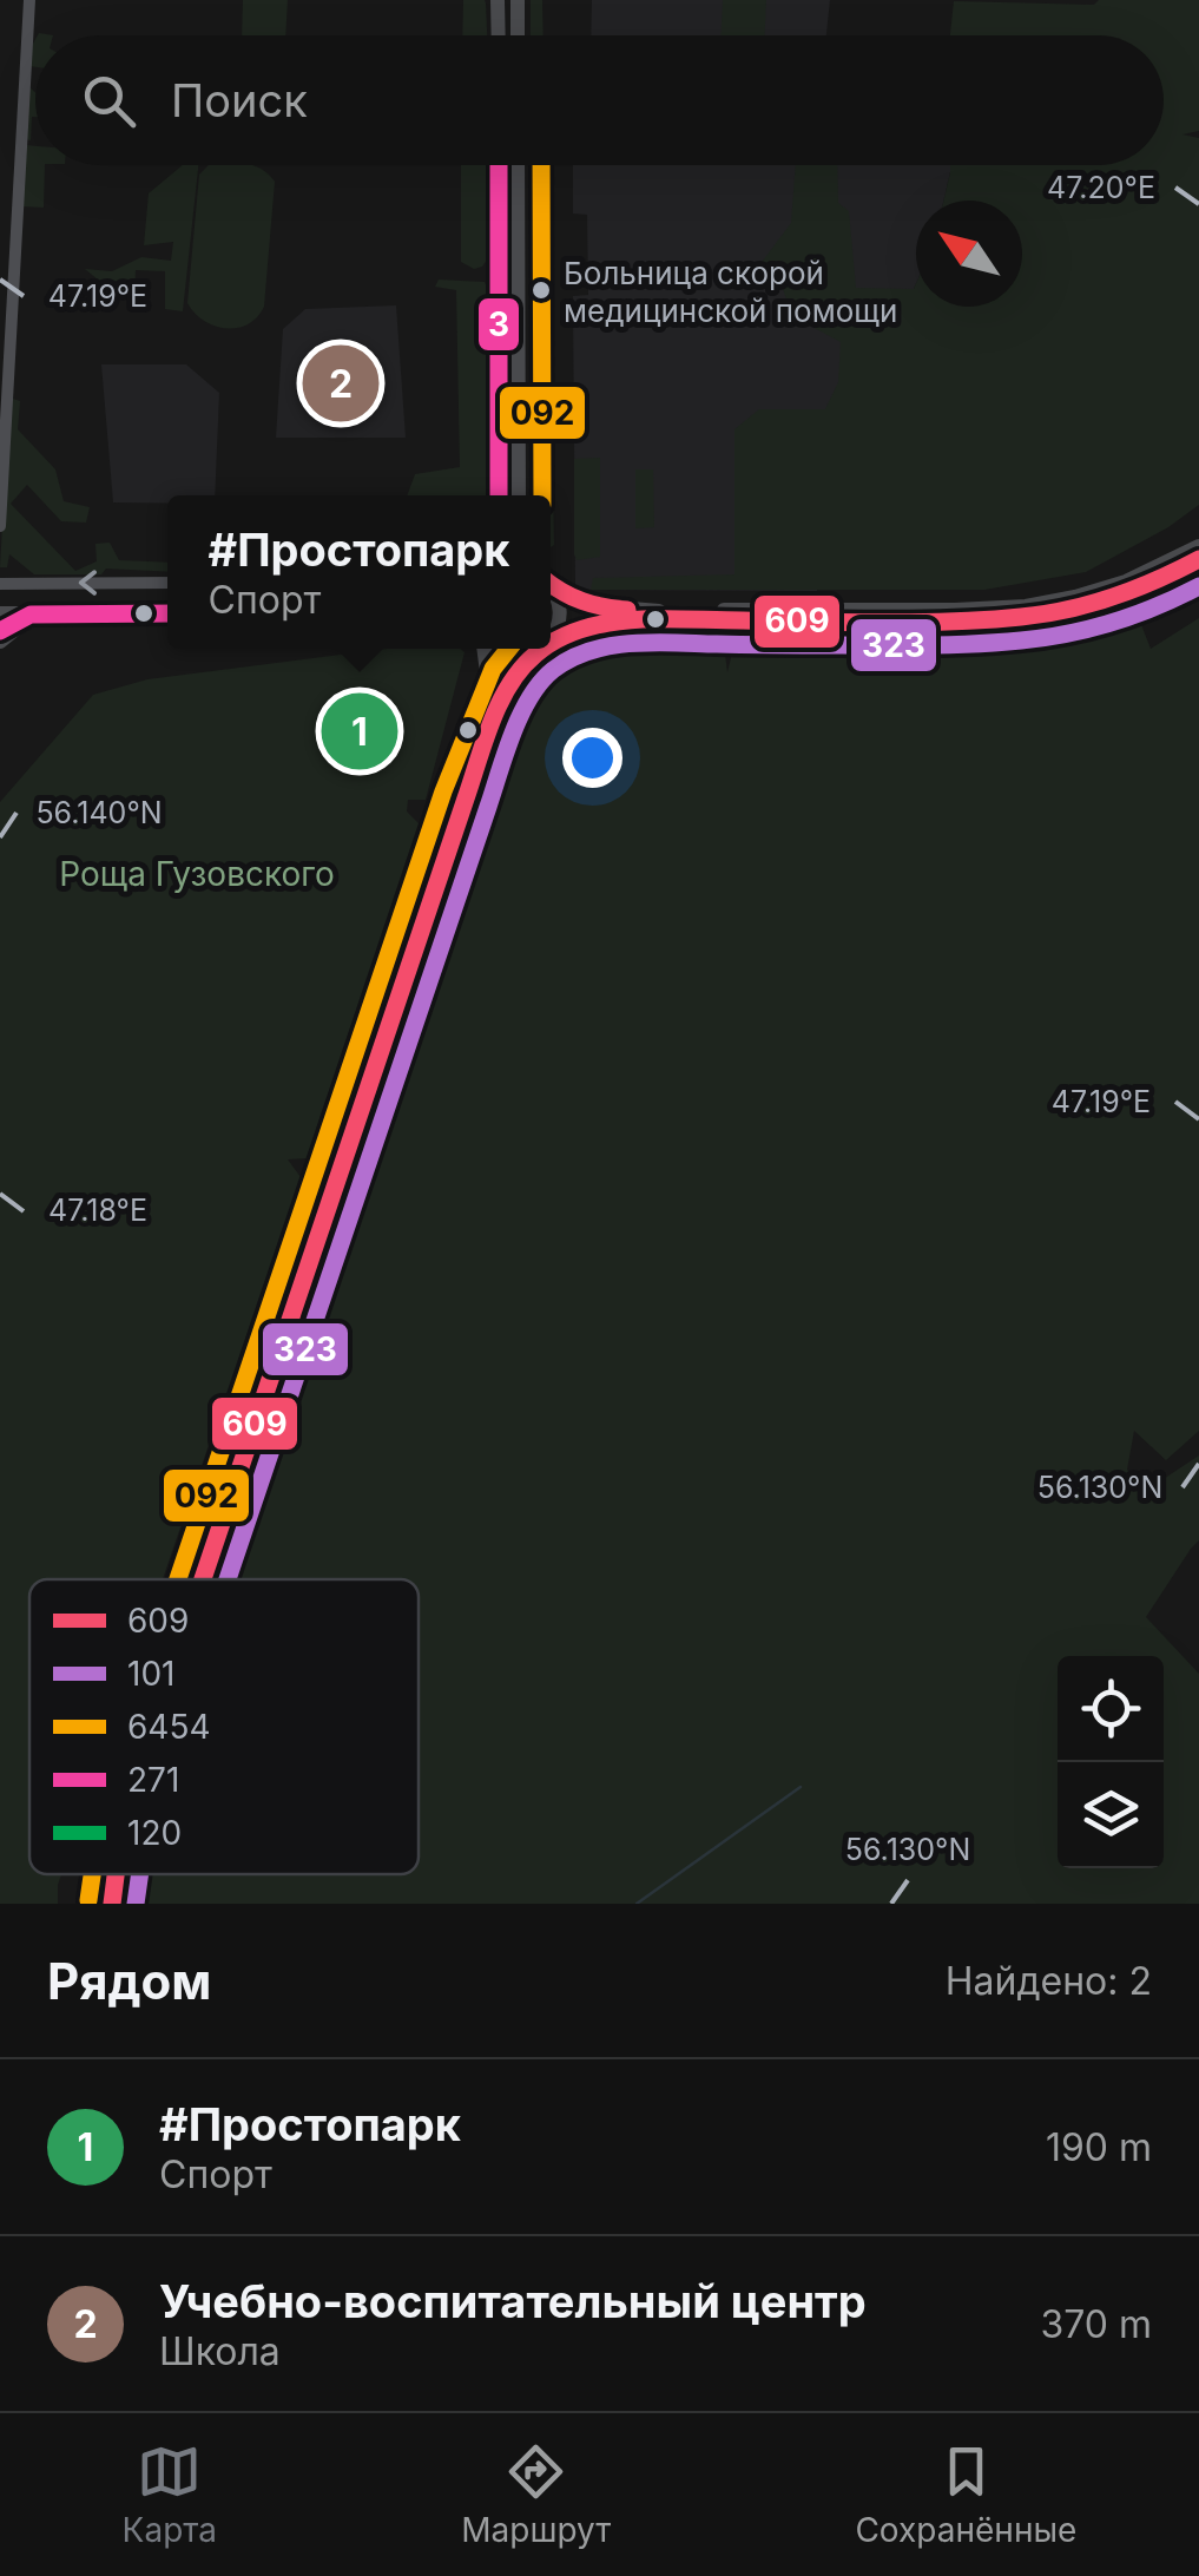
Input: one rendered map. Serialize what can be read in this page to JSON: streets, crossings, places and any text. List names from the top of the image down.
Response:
{
  "parks": ["Роща Гузовского"],
  "places": ["Больница скорой медицинской помощи"],
  "lines": [
    "transit line 092",
    "transit line 3",
    "transit line 609",
    "transit line 323"
  ],
  "legend": [
    "609",
    "101",
    "6454",
    "271",
    "120"
  ],
  "north": "top left",
  "page": {
    "search": "Поиск",
    "pins": ["2", "1"],
    "popup": ["#Простопарк", "Спорт"],
    "heading": ["Рядом", "Найдено: 2"],
    "list": [
      {
        "mark": "1",
        "name": "#Простопарк",
        "note": "Спорт",
        "value": "190 m"
      },
      {
        "mark": "2",
        "name": "Учебно-воспитательный центр",
        "note": "Школа",
        "value": "370 m"
      }
    ],
    "nav": ["Карта", "Маршрут", "Сохранённые"]
  },
  "coordinates": [
    "47.20°E",
    "47.19°E",
    "56.140°N",
    "47.18°E",
    "56.130°N"
  ]
}
